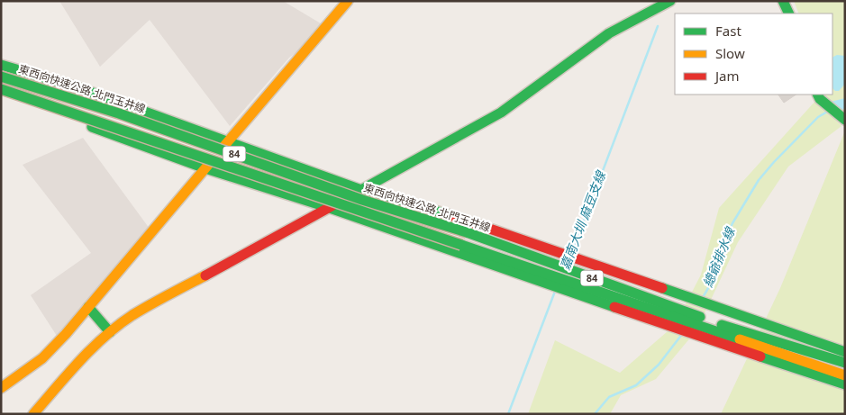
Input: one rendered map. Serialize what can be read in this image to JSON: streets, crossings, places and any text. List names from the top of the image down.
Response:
{
  "streets": {
    "main road": ["東西向快速公路 北門玉井線", "84"]
  },
  "water": ["嘉南大圳 麻豆支線", "總爺排水線"],
  "legend": ["Fast", "Slow", "Jam"]
}
